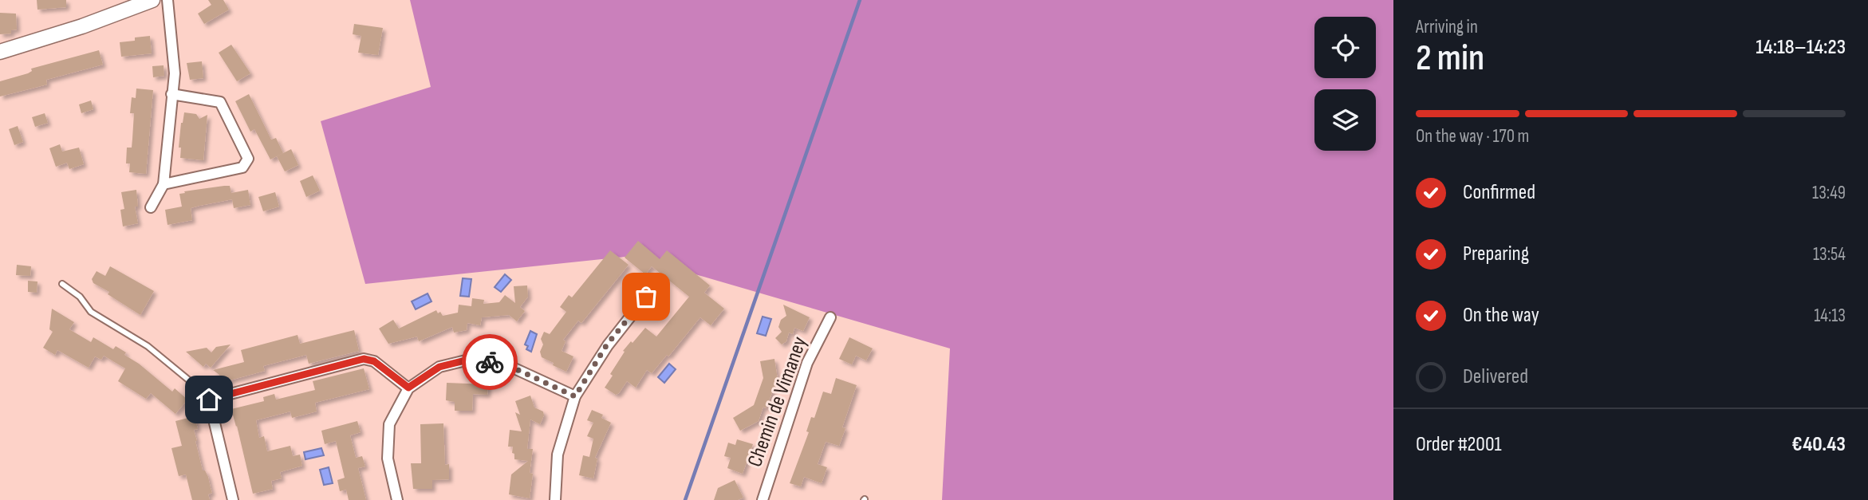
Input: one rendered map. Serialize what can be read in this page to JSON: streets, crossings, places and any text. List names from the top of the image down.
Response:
{
  "streets": {
    "street": ["Chemin de Vimaney"]
  },
  "page": {
    "heading": ["2 min", "Arriving in", "14:18–14:23"],
    "panel": ["Order #2001", "€40.43"],
    "bar": "On the way · 170 m",
    "list": [
      ["Confirmed", "13:49"],
      ["Preparing", "13:54"],
      ["On the way", "14:13"],
      "Delivered"
    ]
  }
}
